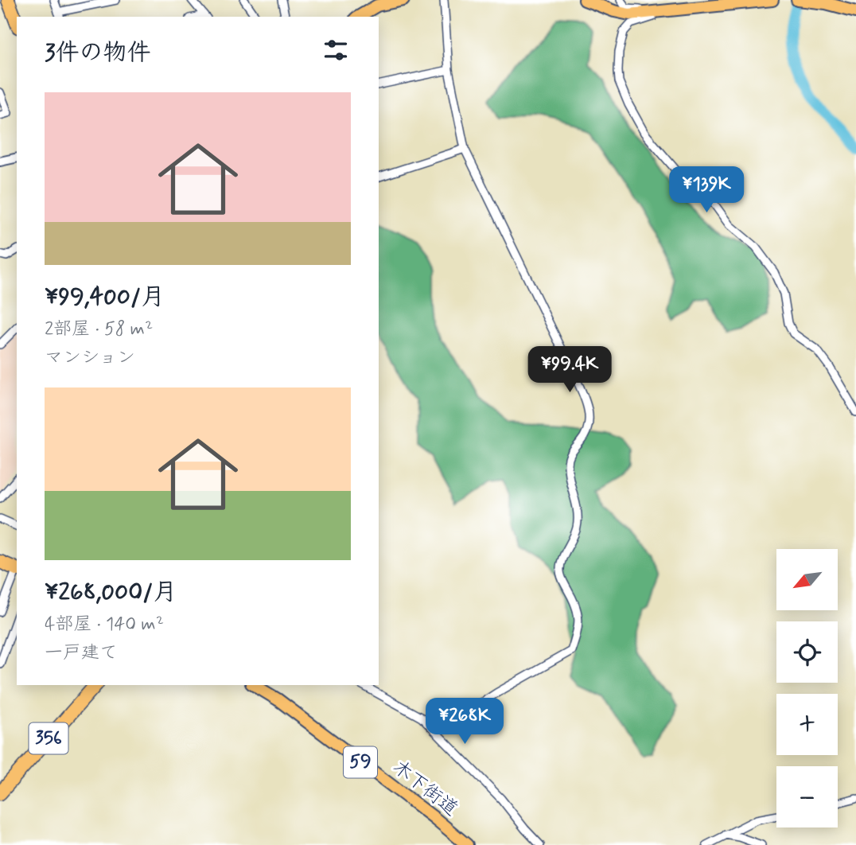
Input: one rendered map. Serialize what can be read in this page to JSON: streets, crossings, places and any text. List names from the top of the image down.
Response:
{
  "streets": {
    "highway": ["356"],
    "main road": ["59", "木下街道"]
  },
  "north": "bottom left",
  "page": {
    "heading": "3件の物件",
    "list": [
      {
        "name": "¥99,400/月",
        "note": "2部屋 · 58 m² · マンション"
      },
      {
        "name": "¥268,000/月",
        "note": "4部屋 · 140 m² · 一戸建て"
      }
    ],
    "price": ["¥139K", "¥99.4K", "¥268K"],
    "map_buttons": ["+", "−"]
  }
}
